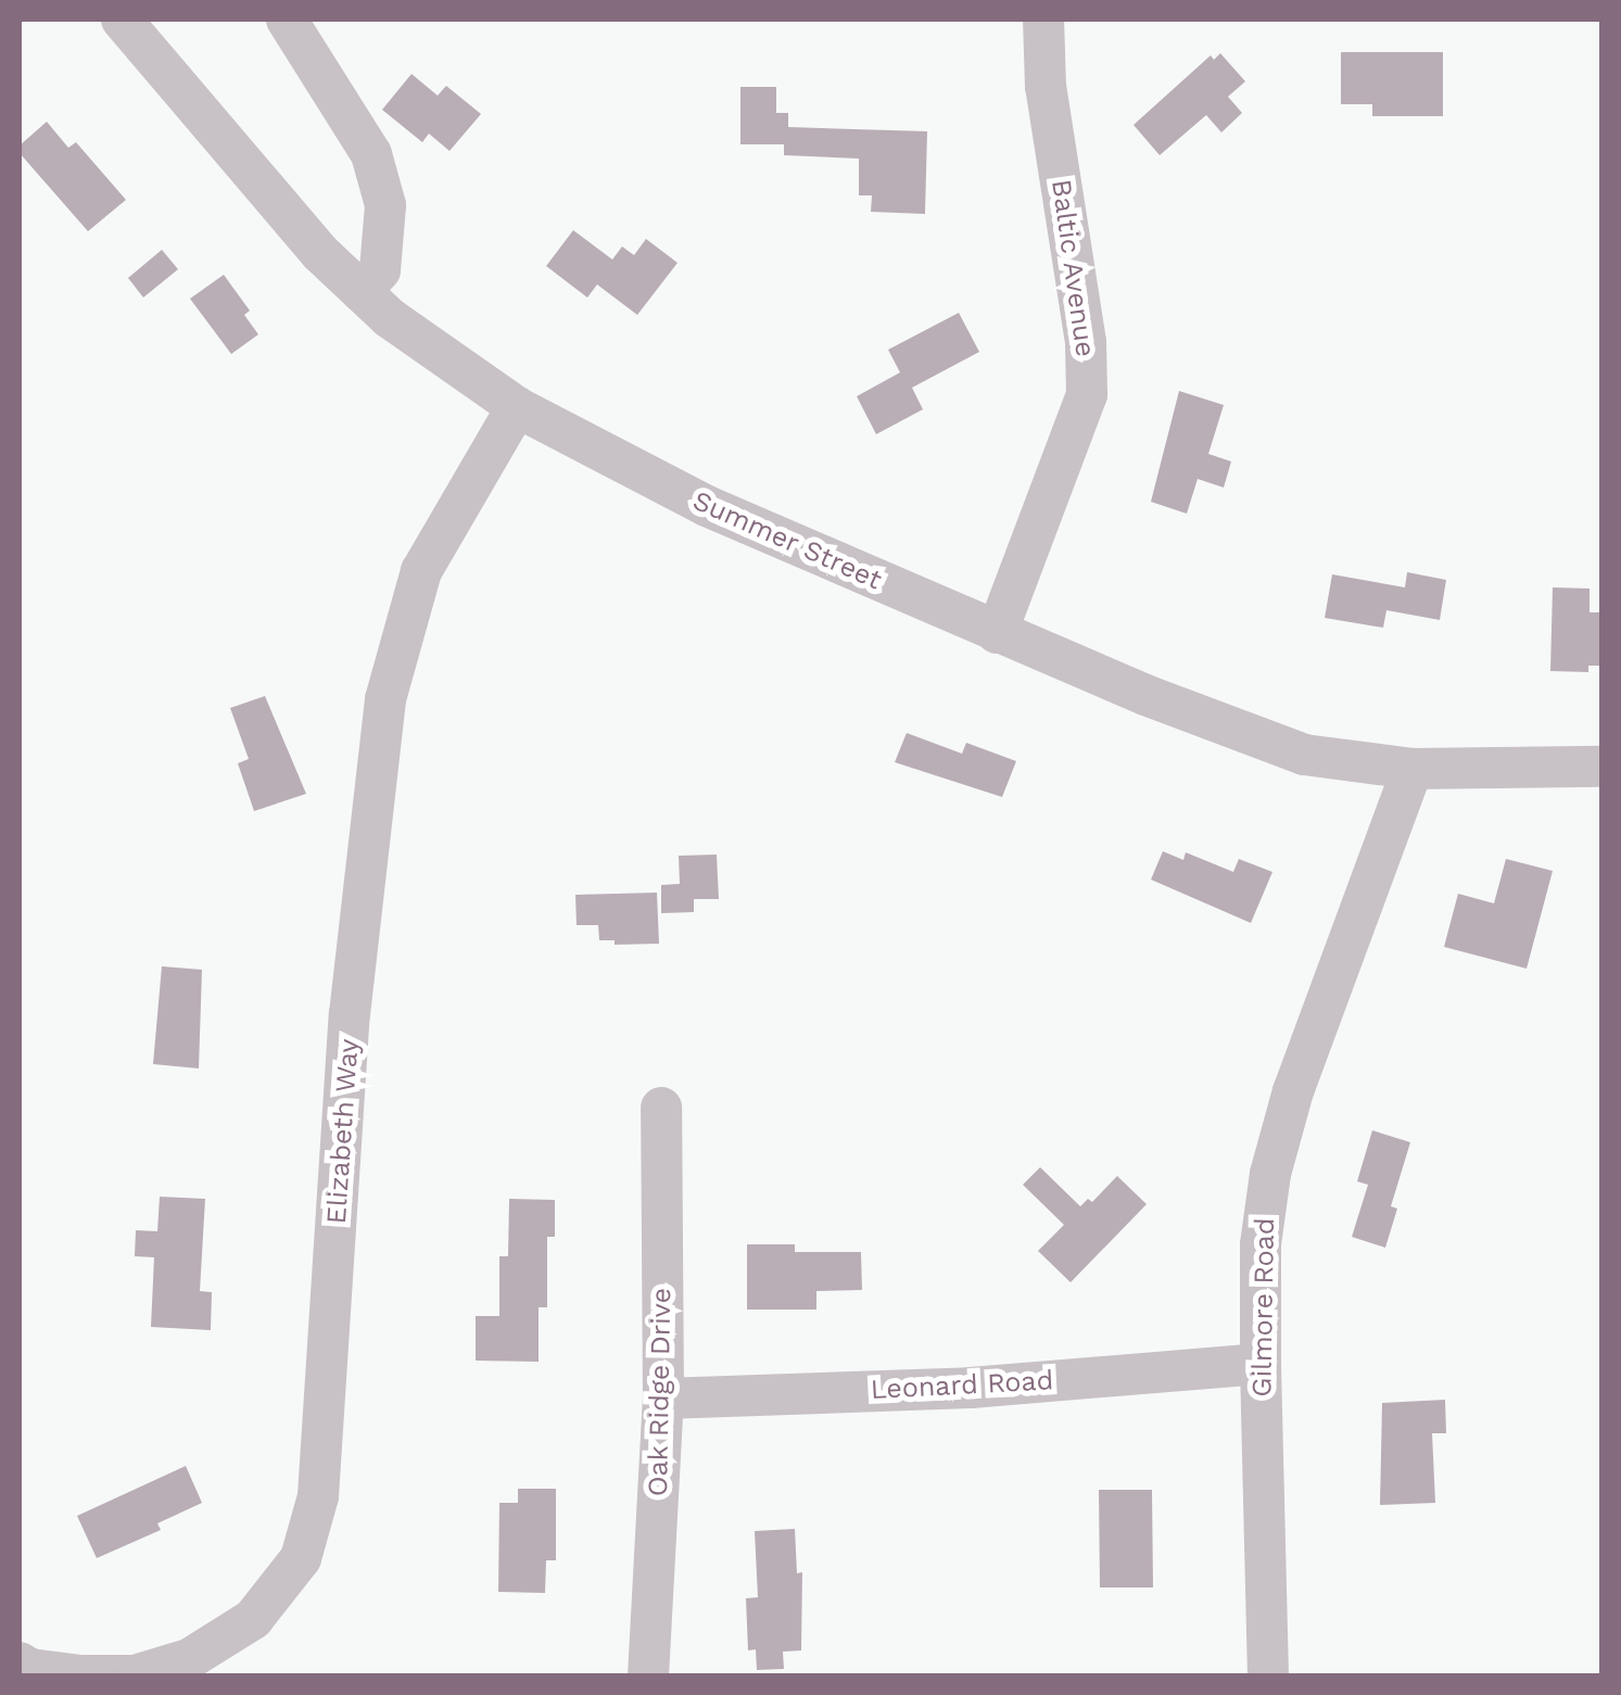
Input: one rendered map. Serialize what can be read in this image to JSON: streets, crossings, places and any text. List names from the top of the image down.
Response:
{
  "streets": {
    "street": [
      "Baltic Avenue",
      "Summer Street",
      "Elizabeth Way",
      "Gilmore Road",
      "Leonard Road",
      "Oak Ridge Drive"
    ]
  },
  "crossings": [
    ["Baltic Avenue", "Summer Street"],
    ["Summer Street", "Elizabeth Way"],
    ["Summer Street", "Gilmore Road"],
    ["Gilmore Road", "Leonard Road"],
    ["Leonard Road", "Oak Ridge Drive"]
  ]
}
